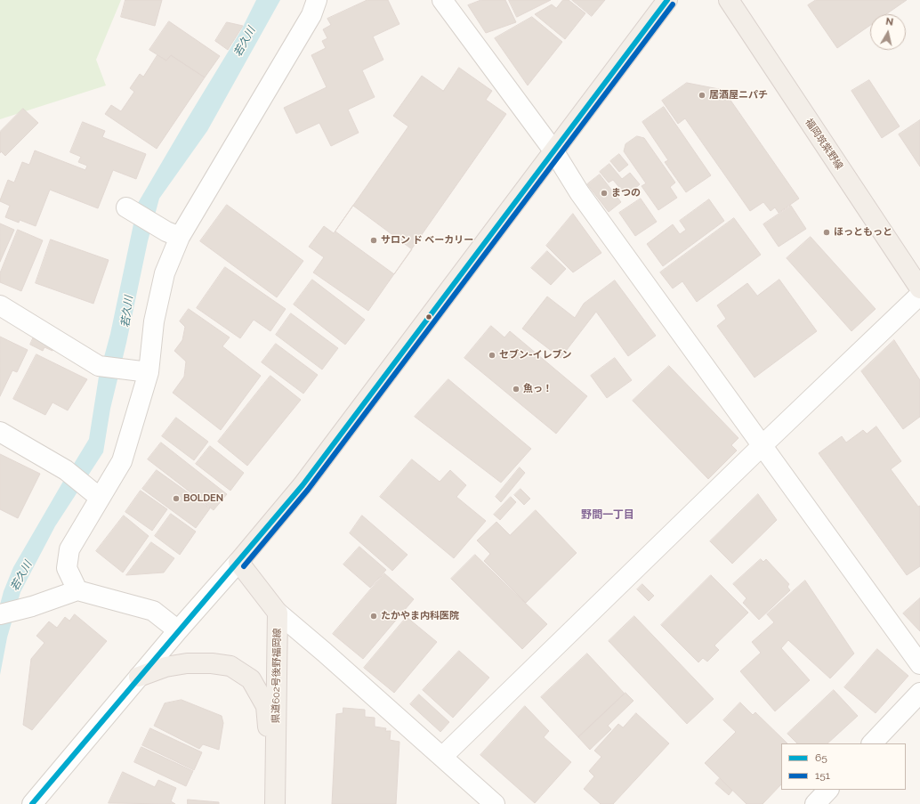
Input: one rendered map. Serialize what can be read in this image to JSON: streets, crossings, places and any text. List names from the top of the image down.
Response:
{
  "streets": {
    "main road": ["福岡筑紫野線", "県道602号後野福岡線"]
  },
  "districts": ["野間一丁目"],
  "water": ["若久川"],
  "places": [
    "居酒屋ニパチ",
    "まつの",
    "ほっともっと",
    "サロン ド ベーカリー",
    "セブン-イレブン",
    "魚っ！",
    "BOLDEN",
    "たかやま内科医院"
  ],
  "lines": ["transit line 65", "transit line 151"],
  "legend": ["65", "151"],
  "north": "top"
}
